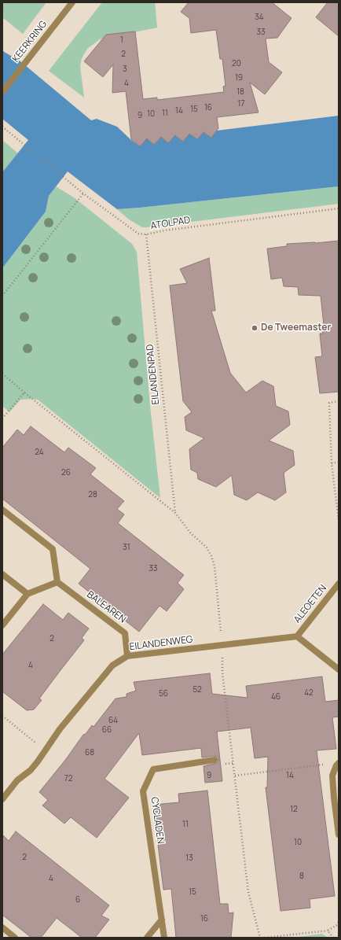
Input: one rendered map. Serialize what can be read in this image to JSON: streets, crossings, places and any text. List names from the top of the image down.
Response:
{
  "streets": {
    "street": [
      "KEERKRING",
      "ALEOETEN",
      "BALEAREN",
      "EILANDENWEG",
      "CYCLADEN"
    ],
    "path": ["ATOLPAD", "EILANDENPAD"]
  },
  "crossings": [
    ["ATOLPAD", "EILANDENPAD"],
    ["ALEOETEN", "EILANDENWEG"],
    ["BALEAREN", "EILANDENWEG"]
  ],
  "places": ["De Tweemaster"],
  "house_numbers": [
    "34",
    "33",
    "1",
    "2",
    "20",
    "3",
    "19",
    "4",
    "18",
    "17",
    "16",
    "15",
    "14",
    "11",
    "10",
    "9",
    "24",
    "26",
    "28",
    "31",
    "33",
    "2",
    "4",
    "52",
    "42",
    "56",
    "46",
    "64",
    "66",
    "68",
    "9",
    "14",
    "72",
    "12",
    "11",
    "10",
    "2",
    "13",
    "8",
    "4",
    "15",
    "6",
    "16"
  ]
}
